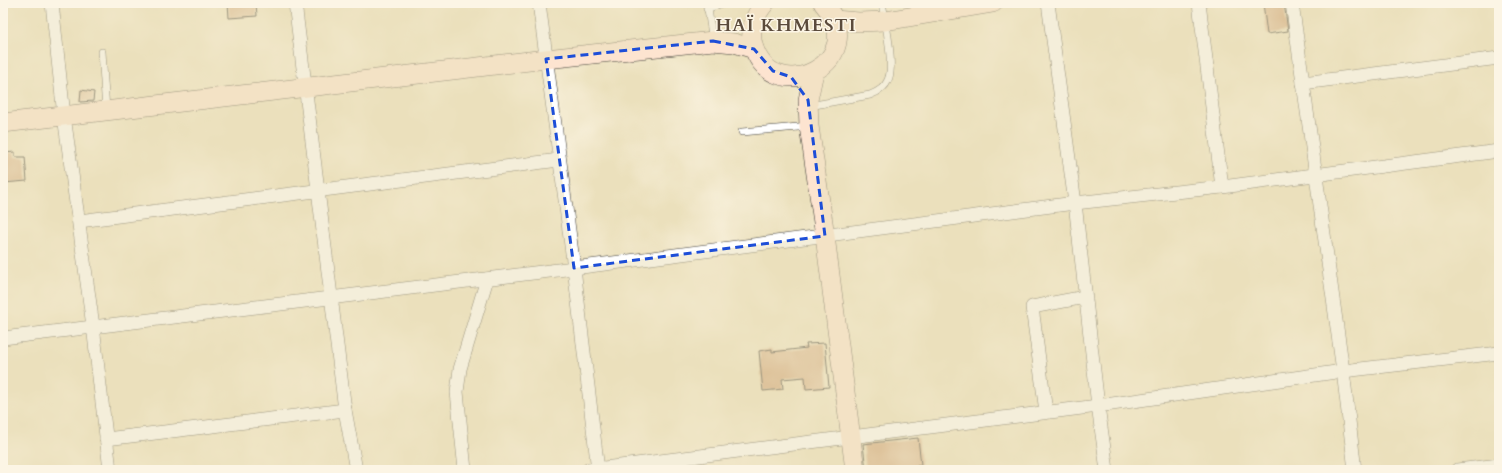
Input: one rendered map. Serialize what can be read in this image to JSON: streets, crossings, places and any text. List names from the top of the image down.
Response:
{
  "districts": ["HAÏ KHMESTI"]
}
